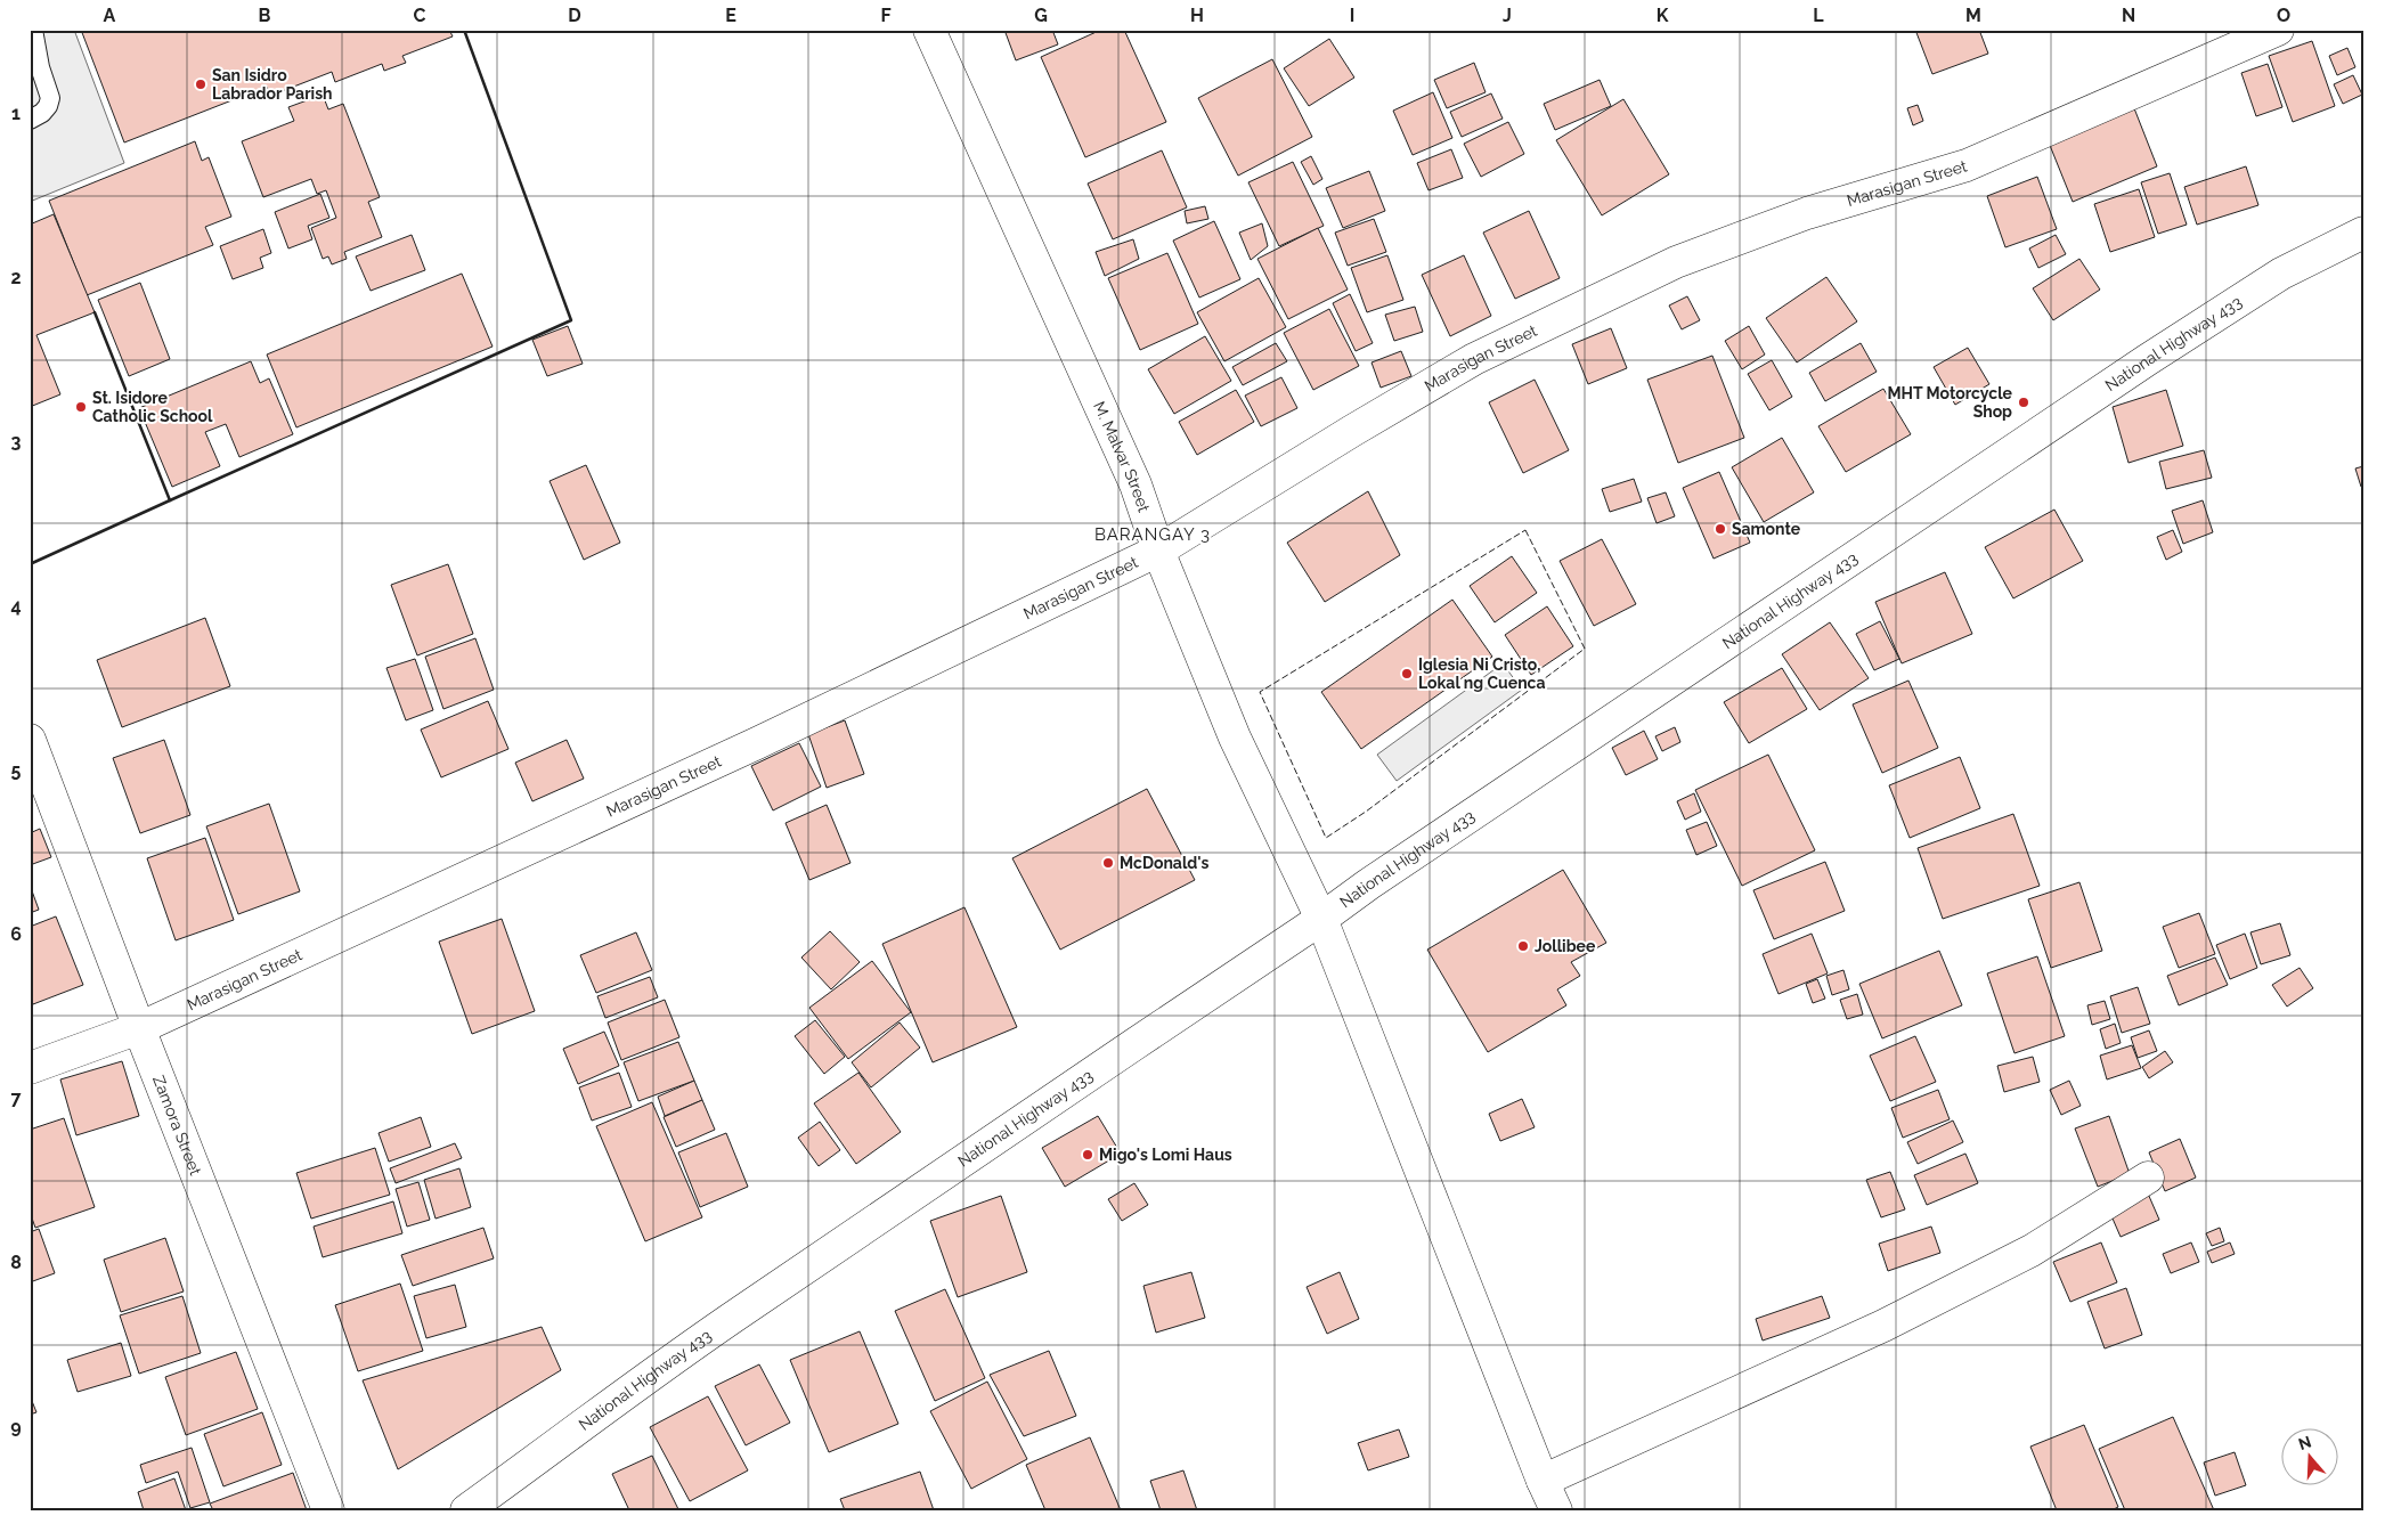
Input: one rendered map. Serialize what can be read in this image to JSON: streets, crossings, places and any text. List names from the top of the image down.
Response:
{
  "streets": {
    "street": [
      "Marasigan Street",
      "National Highway 433",
      "M. Malvar Street",
      "Zamora Street"
    ]
  },
  "crossings": [
    ["Marasigan Street", "M. Malvar Street"],
    ["Marasigan Street", "Zamora Street"],
    ["National Highway 433", "M. Malvar Street"]
  ],
  "districts": ["BARANGAY 3"],
  "places": [
    "San Isidro Labrador Parish",
    "MHT Motorcycle Shop",
    "St. Isidore Catholic School",
    "Samonte",
    "Iglesia Ni Cristo, Lokal ng Cuenca",
    "McDonald's",
    "Jollibee",
    "Migo's Lomi Haus"
  ],
  "north": "top",
  "grid": {
    "columns": [
      "A",
      "B",
      "C",
      "D",
      "E",
      "F",
      "G",
      "H",
      "I",
      "J",
      "K",
      "L",
      "M",
      "N",
      "O"
    ],
    "rows": [
      "1",
      "2",
      "3",
      "4",
      "5",
      "6",
      "7",
      "8",
      "9"
    ]
  }
}
